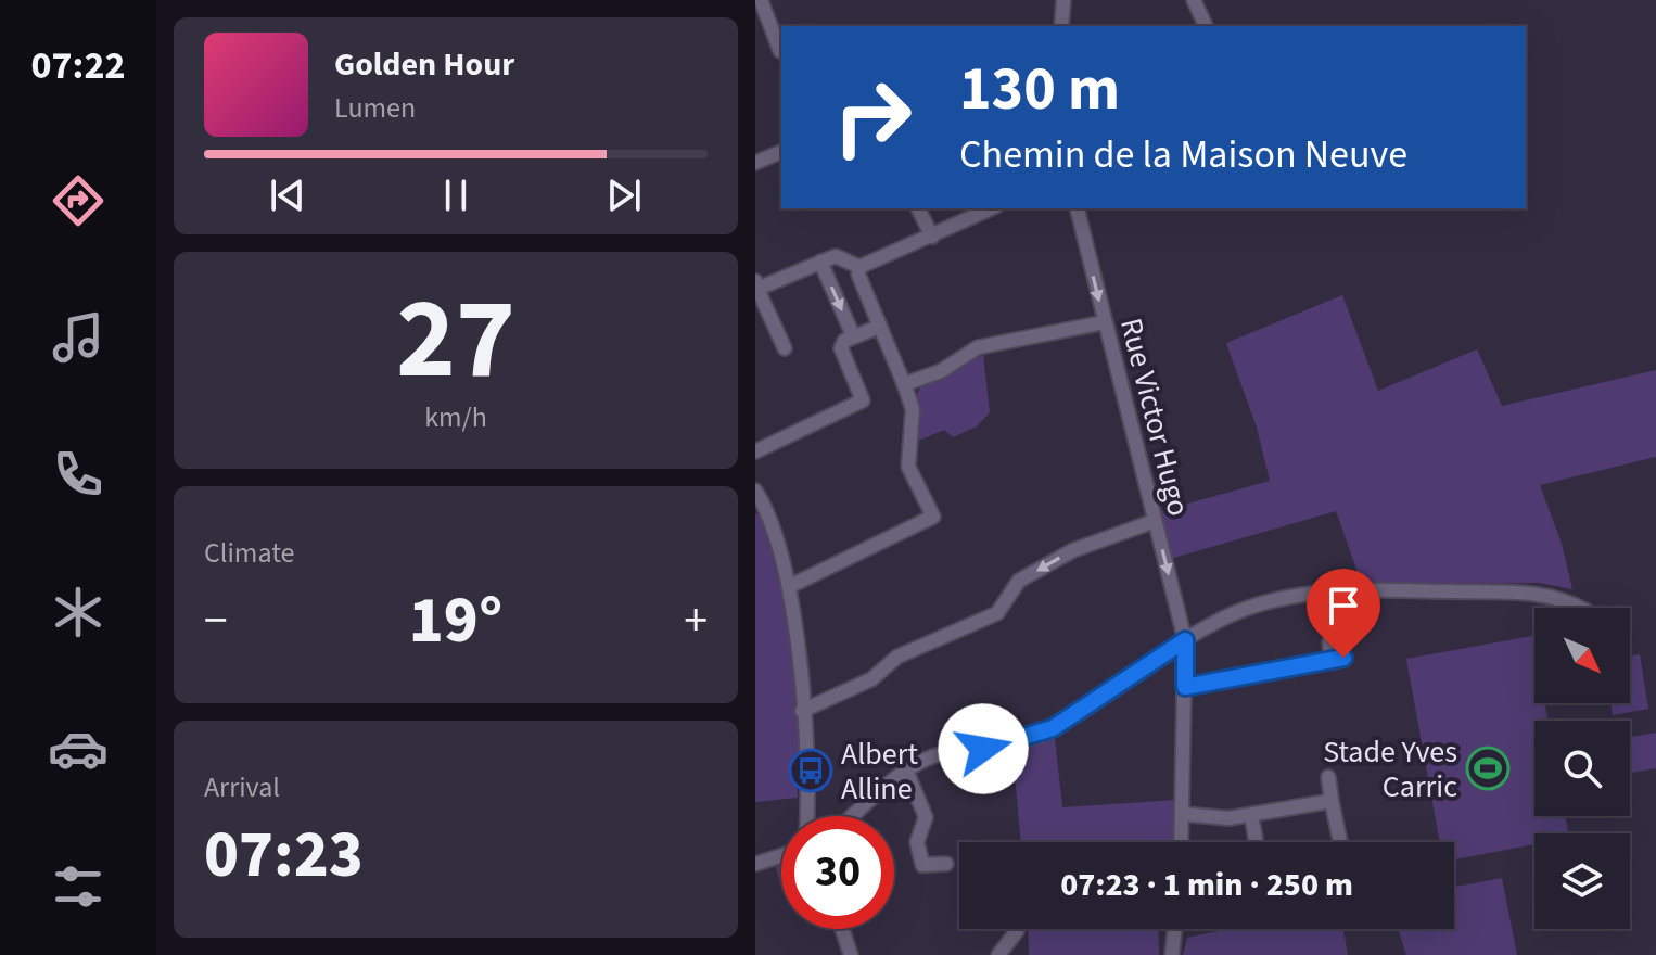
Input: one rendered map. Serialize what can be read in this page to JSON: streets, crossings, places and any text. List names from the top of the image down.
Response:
{
  "streets": {
    "street": ["Rue Victor Hugo"]
  },
  "one_way": ["Rue Victor Hugo"],
  "places": {
    "sports": ["Stade Yves Carric"],
    "bus stop": ["Albert Alline"]
  },
  "north": "bottom right",
  "page": {
    "tabs": "07:22",
    "turn": ["130 m", "Chemin de la Maison Neuve"],
    "song": ["Golden Hour", "Lumen"],
    "tile": [
      ["27", "km/h"],
      "Climate",
      ["Arrival", "07:23"]
    ],
    "heat": ["−", "19°", "+"],
    "limit": "30",
    "trip": "07:23 · 1 min · 250 m"
  }
}
